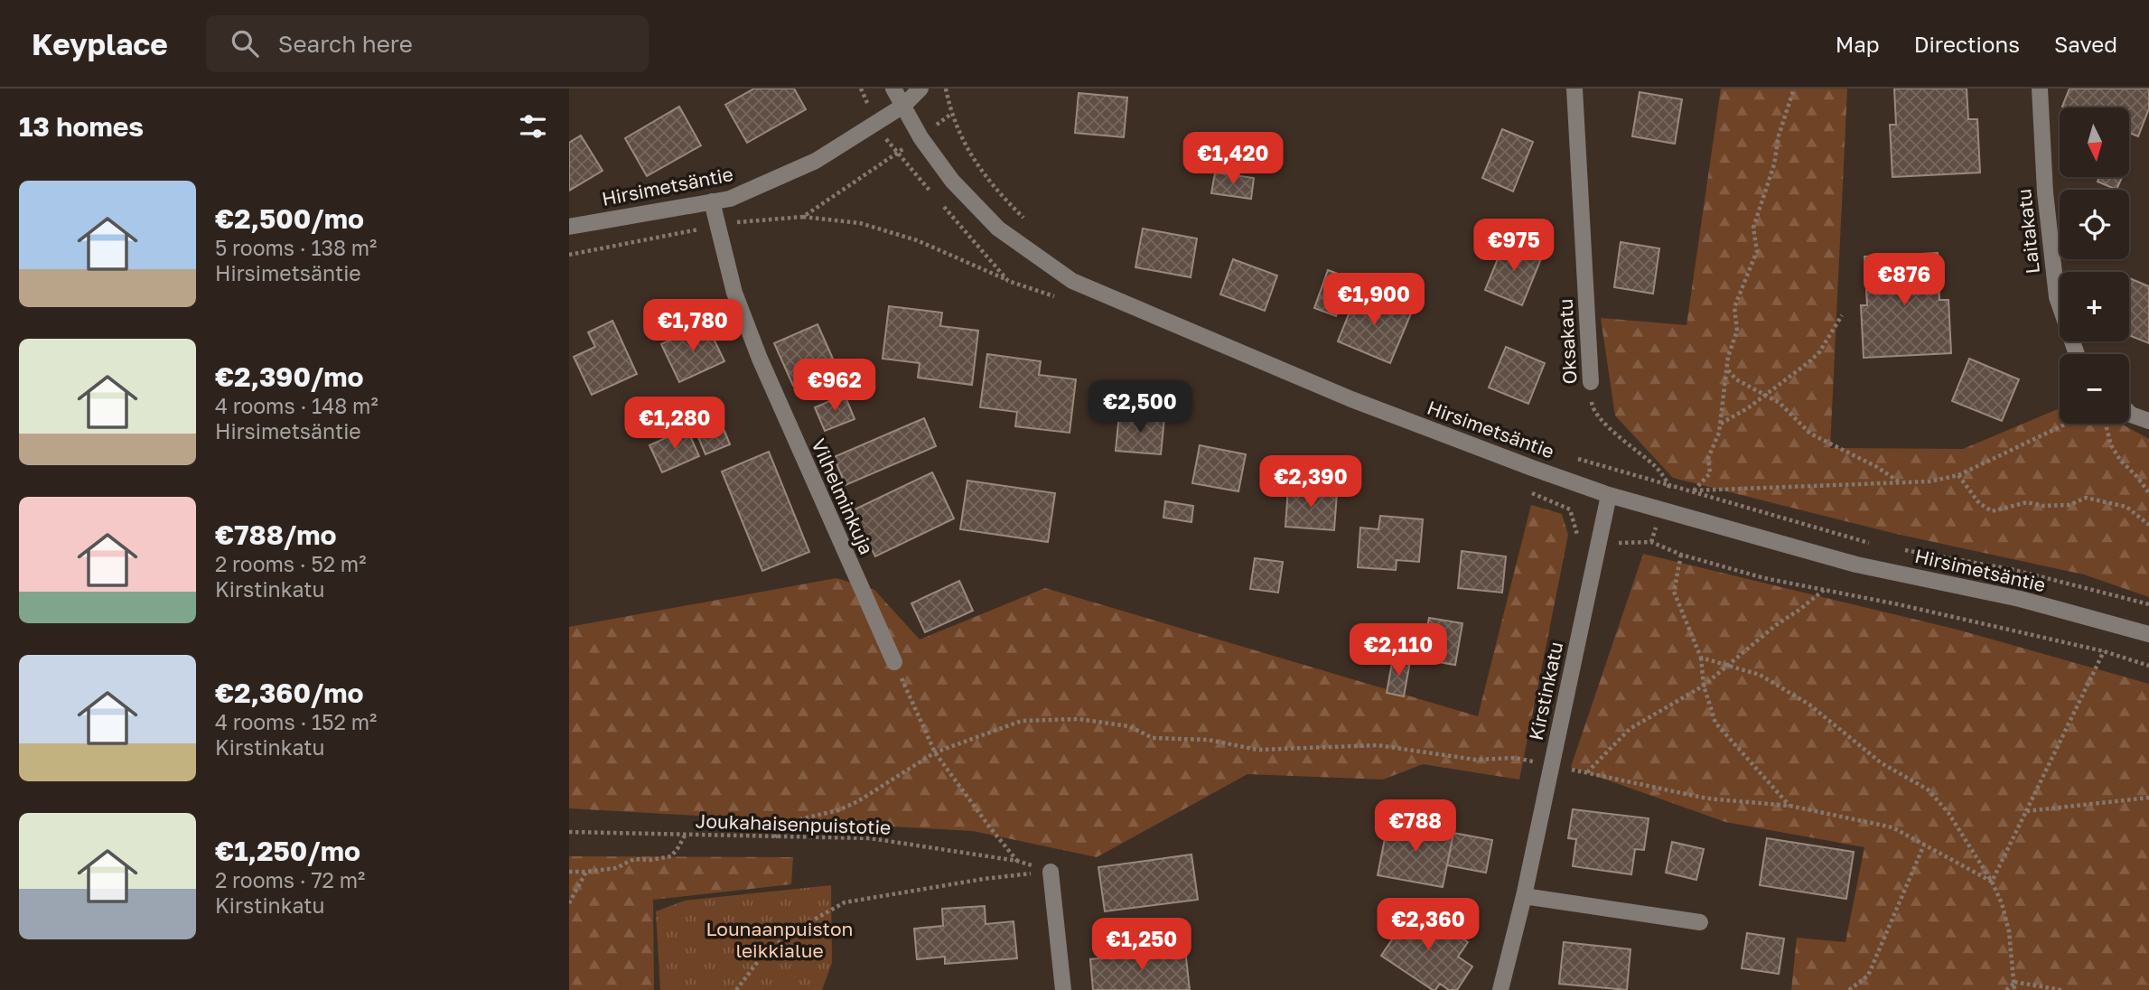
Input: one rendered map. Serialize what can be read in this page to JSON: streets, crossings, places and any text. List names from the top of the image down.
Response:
{
  "streets": {
    "street": [
      "Hirsimetsäntie",
      "Laitakatu",
      "Oksakatu",
      "Vilhelminkuja",
      "Kirstinkatu"
    ],
    "path": ["Joukahaisenpuistotie"]
  },
  "crossings": [
    ["Hirsimetsäntie", "Vilhelminkuja"],
    ["Hirsimetsäntie", "Kirstinkatu"]
  ],
  "parks": ["Lounaanpuiston leikkialue"],
  "north": "bottom",
  "page": {
    "header": "Keyplace",
    "search": "Search here",
    "nav": ["Map", "Directions", "Saved"],
    "heading": "13 homes",
    "map_buttons": ["+", "−"],
    "price": [
      "€1,420",
      "€975",
      "€876",
      "€1,900",
      "€1,780",
      "€962",
      "€2,500",
      "€1,280",
      "€2,390",
      "€2,110",
      "€788",
      "€2,360",
      "€1,250"
    ],
    "list": [
      {
        "name": "€2,500/mo",
        "note": "5 rooms · 138 m² · Hirsimetsäntie"
      },
      {
        "name": "€2,390/mo",
        "note": "4 rooms · 148 m² · Hirsimetsäntie"
      },
      {
        "name": "€788/mo",
        "note": "2 rooms · 52 m² · Kirstinkatu"
      },
      {
        "name": "€2,360/mo",
        "note": "4 rooms · 152 m² · Kirstinkatu"
      },
      {
        "name": "€1,250/mo",
        "note": "2 rooms · 72 m² · Kirstinkatu"
      }
    ]
  }
}
